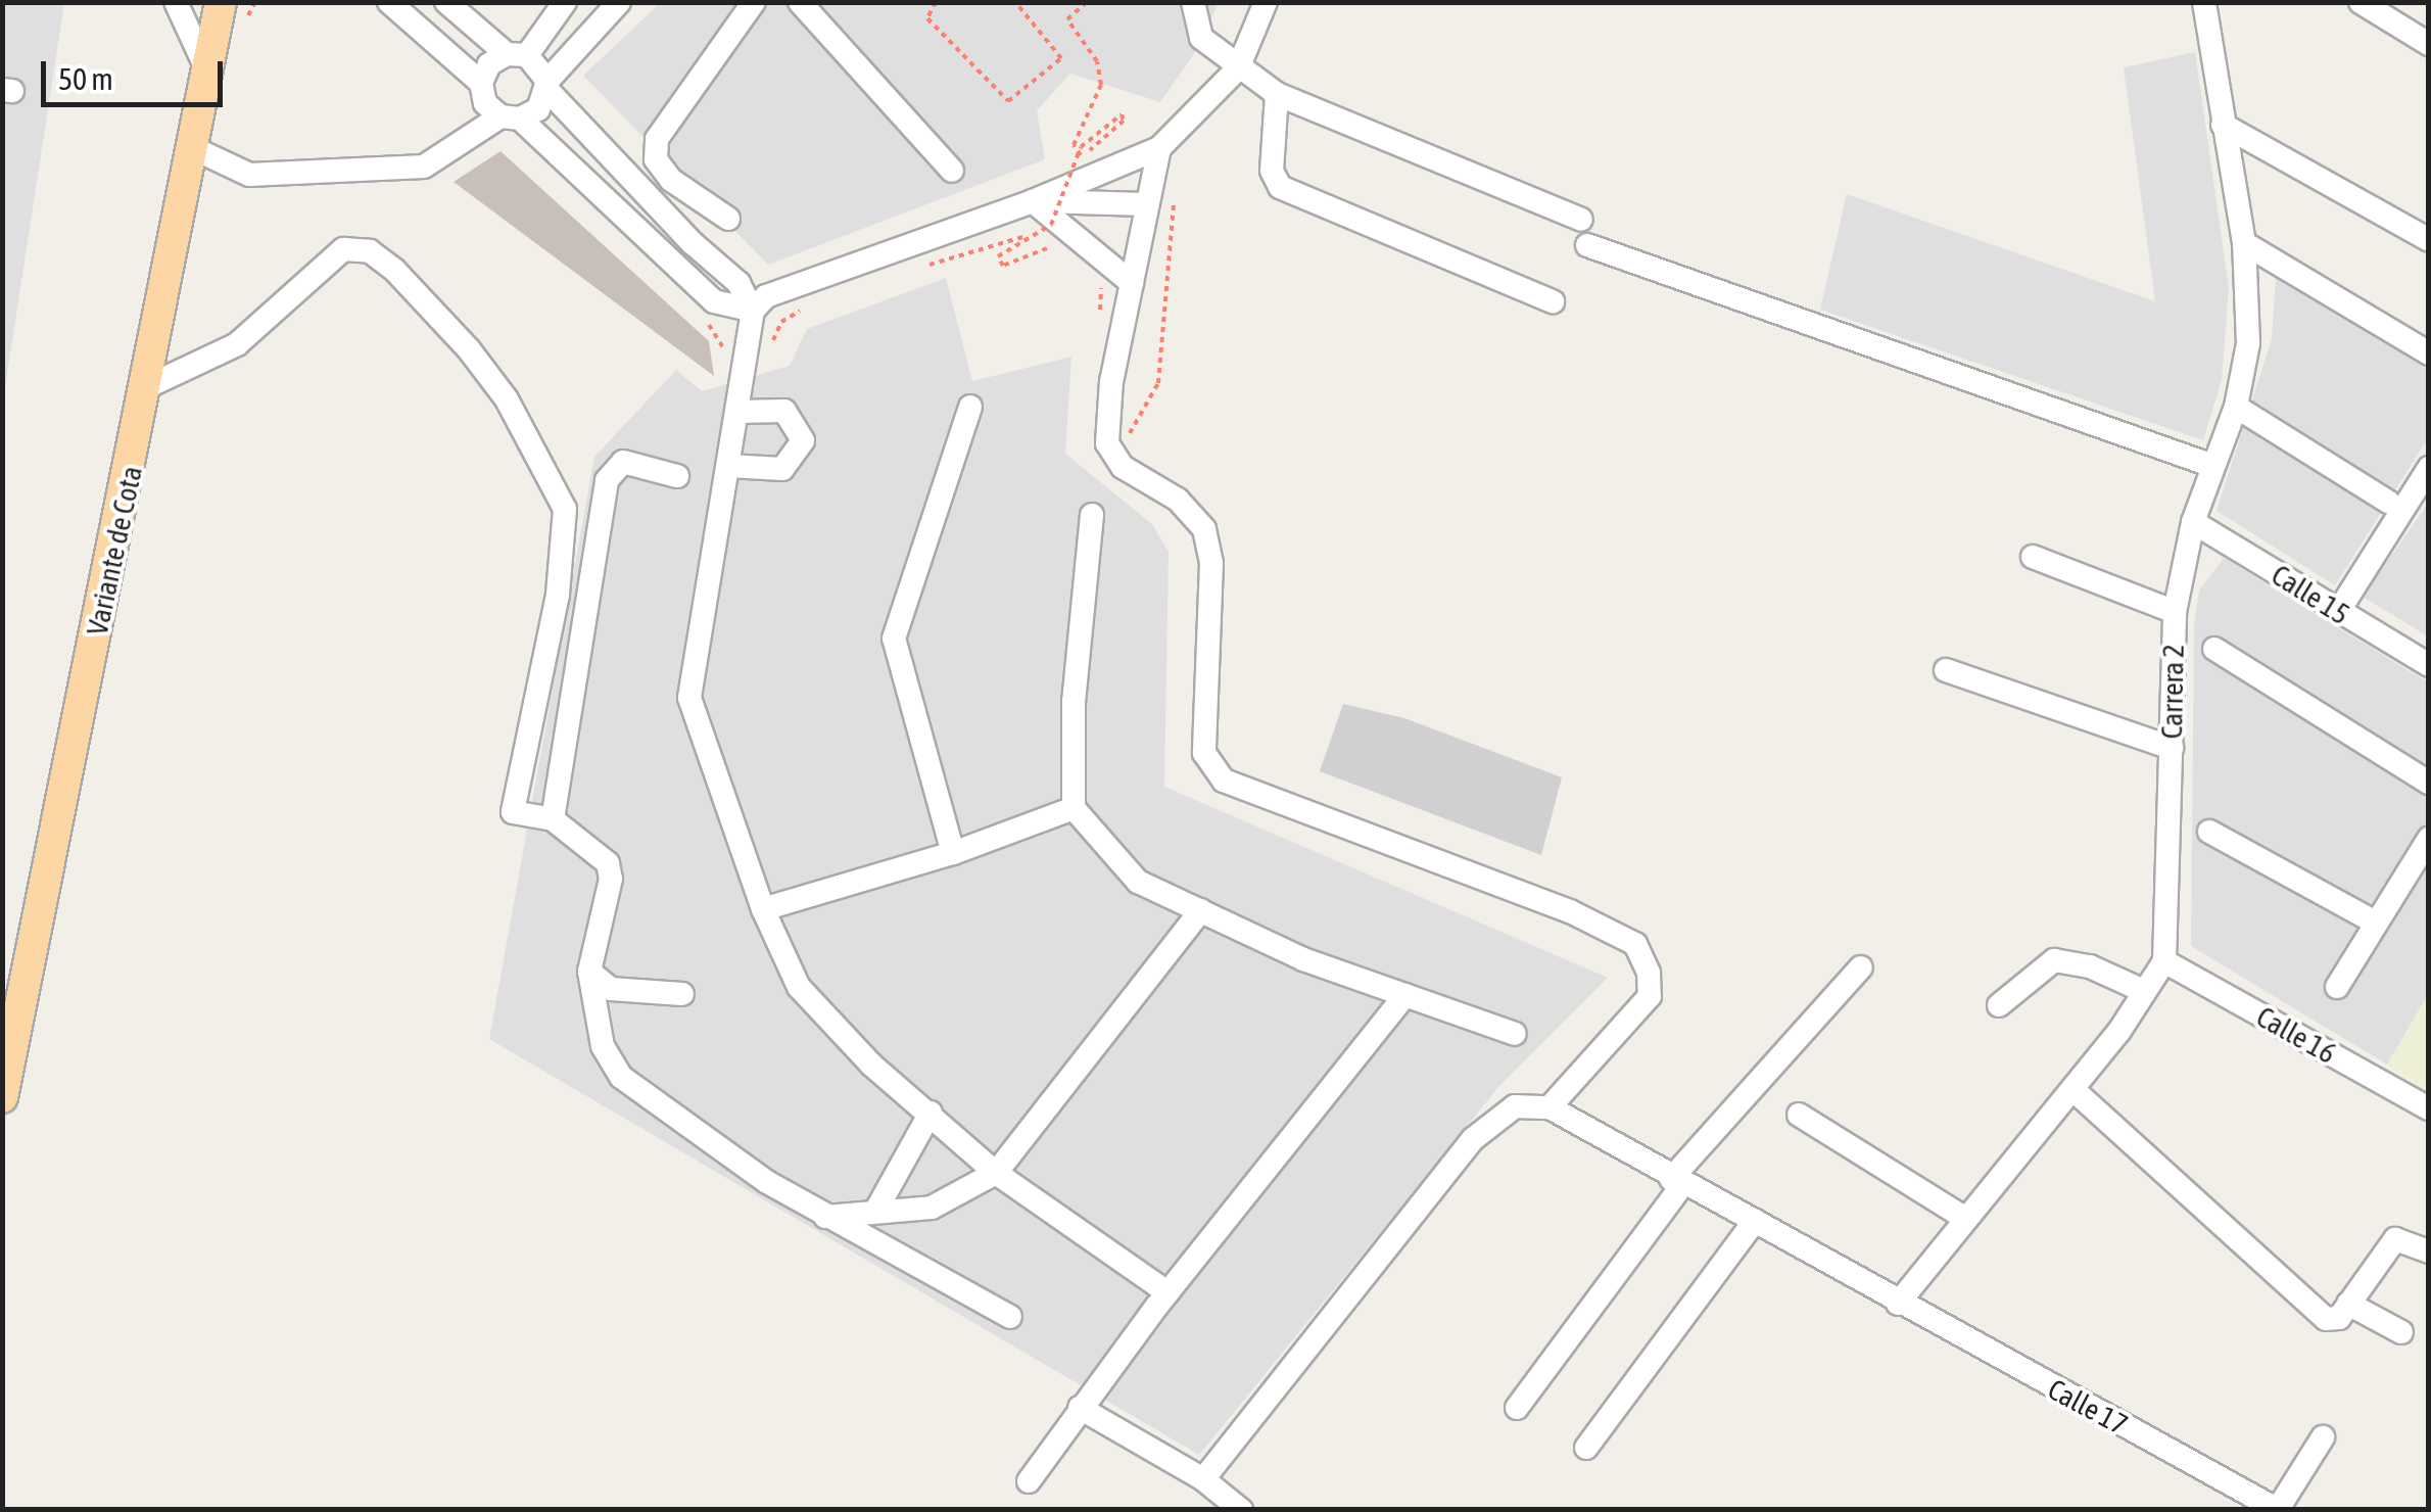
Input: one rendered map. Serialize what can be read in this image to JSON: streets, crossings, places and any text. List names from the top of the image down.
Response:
{
  "streets": {
    "main road": ["Variante de Cota"],
    "street": [
      "Calle 15",
      "Carrera 2",
      "Calle 16",
      "Calle 17"
    ]
  },
  "crossings": [
    ["Calle 15", "Carrera 2"],
    ["Carrera 2", "Calle 16"]
  ],
  "scale_bar": "50 m"
}
